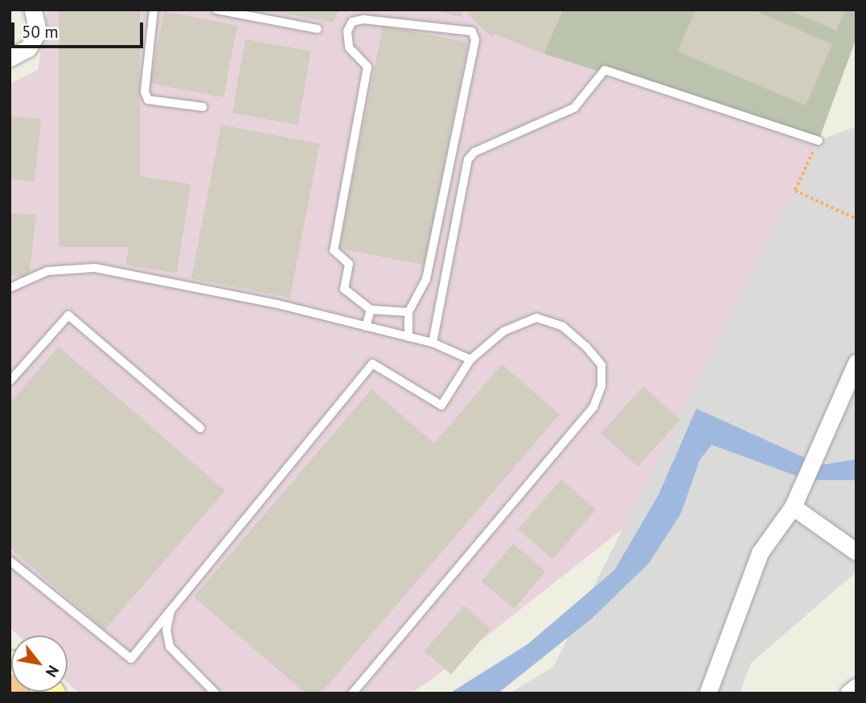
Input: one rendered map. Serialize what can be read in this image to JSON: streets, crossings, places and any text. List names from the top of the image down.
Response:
{
  "scale_bar": "50 m",
  "north": "bottom right"
}
